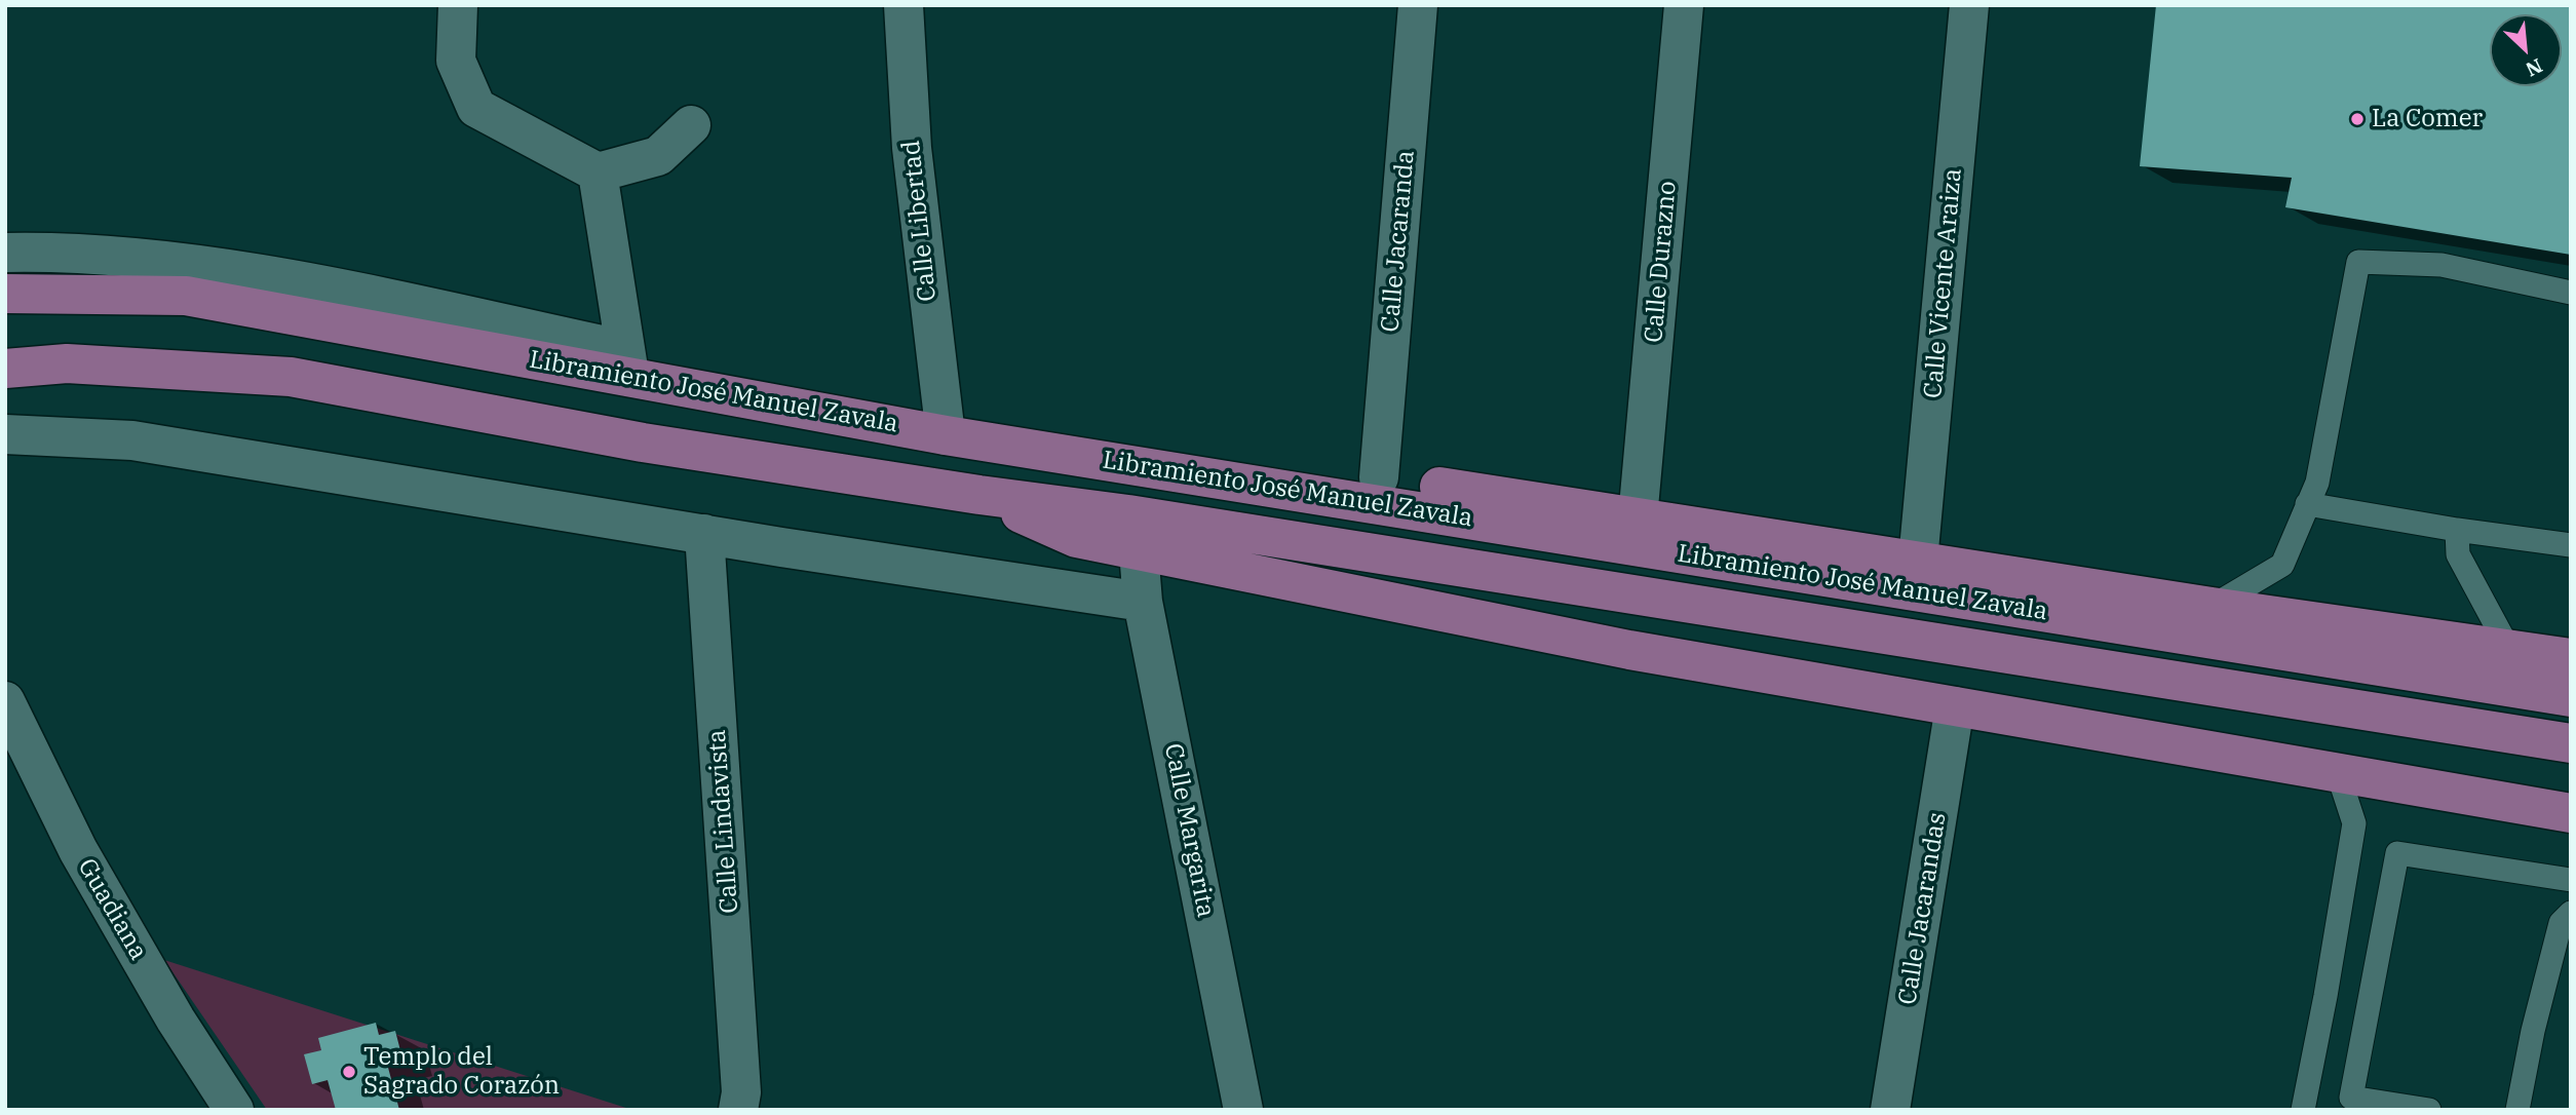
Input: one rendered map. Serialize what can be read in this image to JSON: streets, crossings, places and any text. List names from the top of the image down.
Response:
{
  "streets": {
    "main road": ["Libramiento José Manuel Zavala"],
    "street": [
      "Calle Libertad",
      "Calle Jacaranda",
      "Calle Durazno",
      "Calle Vicente Araiza",
      "Calle Lindavista",
      "Calle Margarita",
      "Calle Jacarandas",
      "Guadiana"
    ]
  },
  "crossings": [
    ["Calle Libertad", "Libramiento José Manuel Zavala"]
  ],
  "places": ["La Comer", "Templo del Sagrado Corazón"],
  "north": "bottom right"
}
